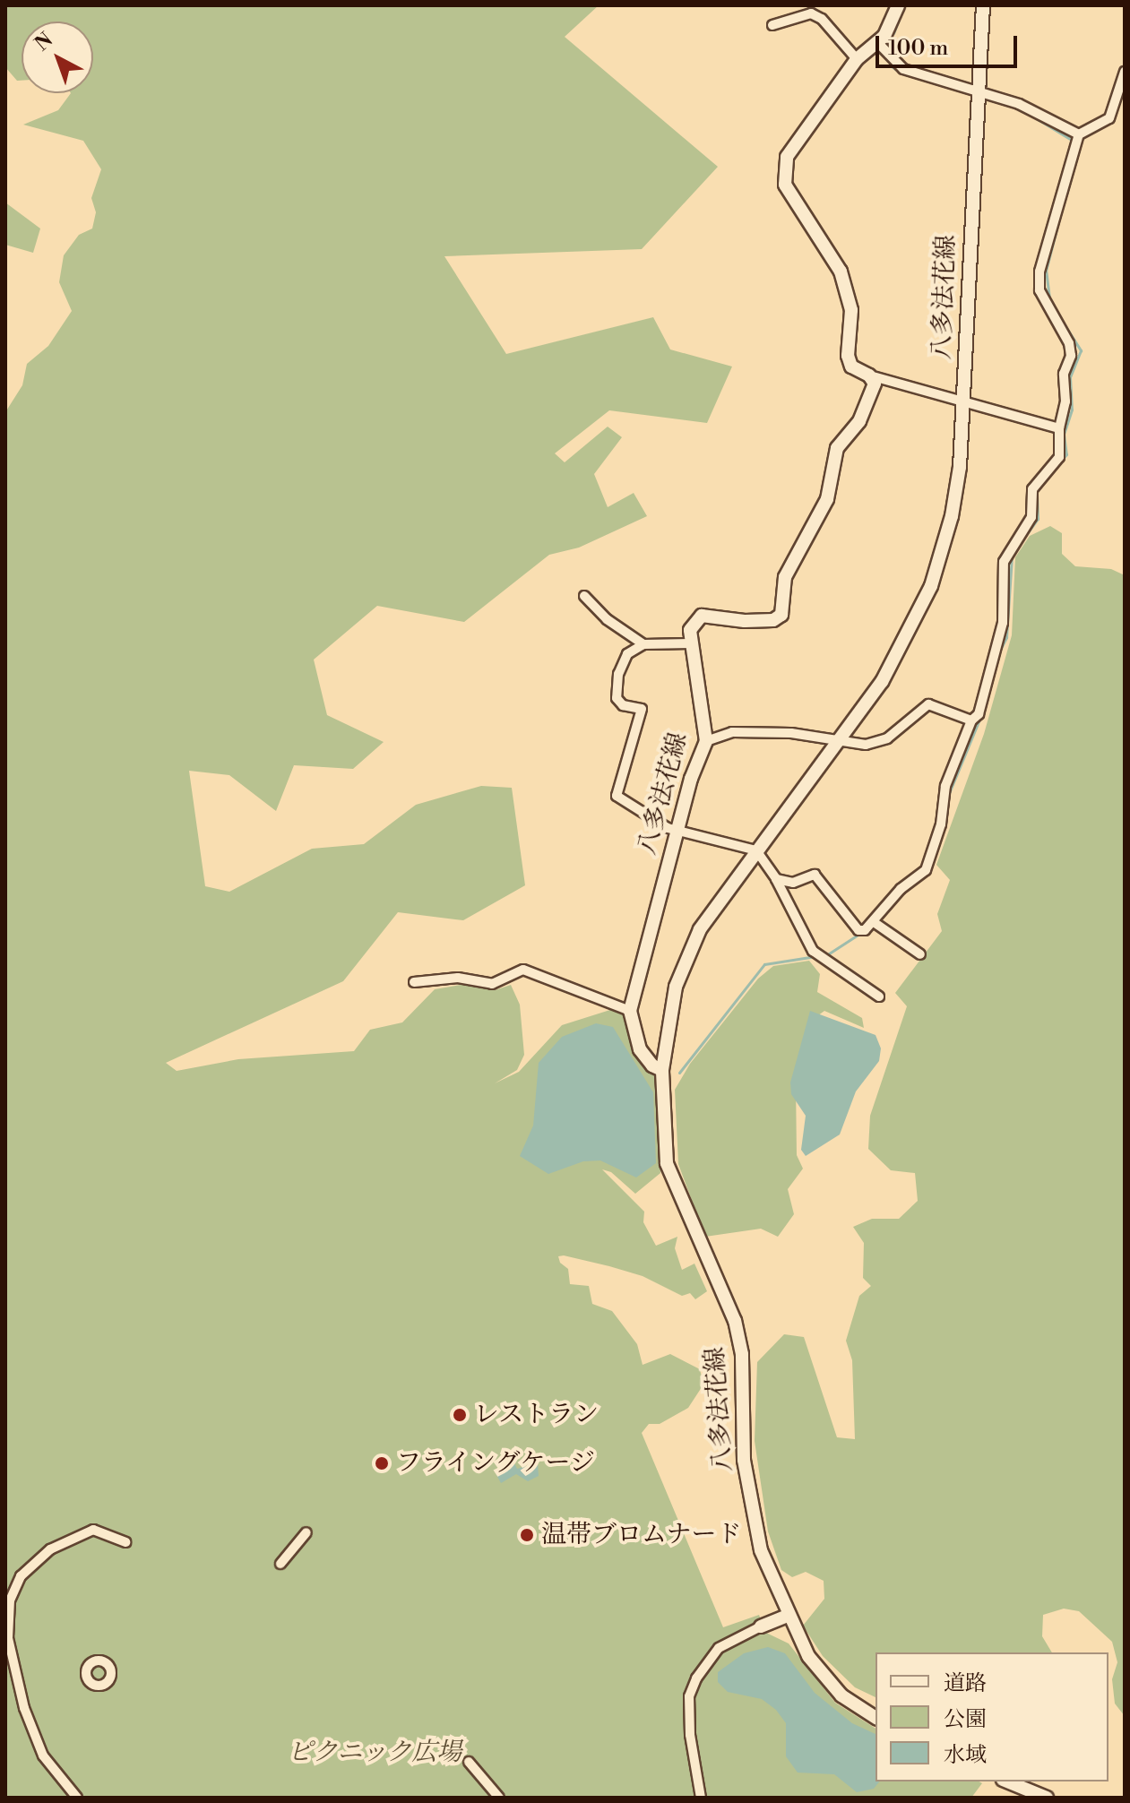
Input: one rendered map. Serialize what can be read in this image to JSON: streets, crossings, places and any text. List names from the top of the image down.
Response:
{
  "streets": {
    "main road": ["八多法花線"]
  },
  "parks": ["ピクニック広場"],
  "places": ["レストラン", "フライングケージ", "温帯ブロムナード"],
  "legend": ["道路", "公園", "水域"],
  "scale_bar": "100 m",
  "north": "top left"
}
